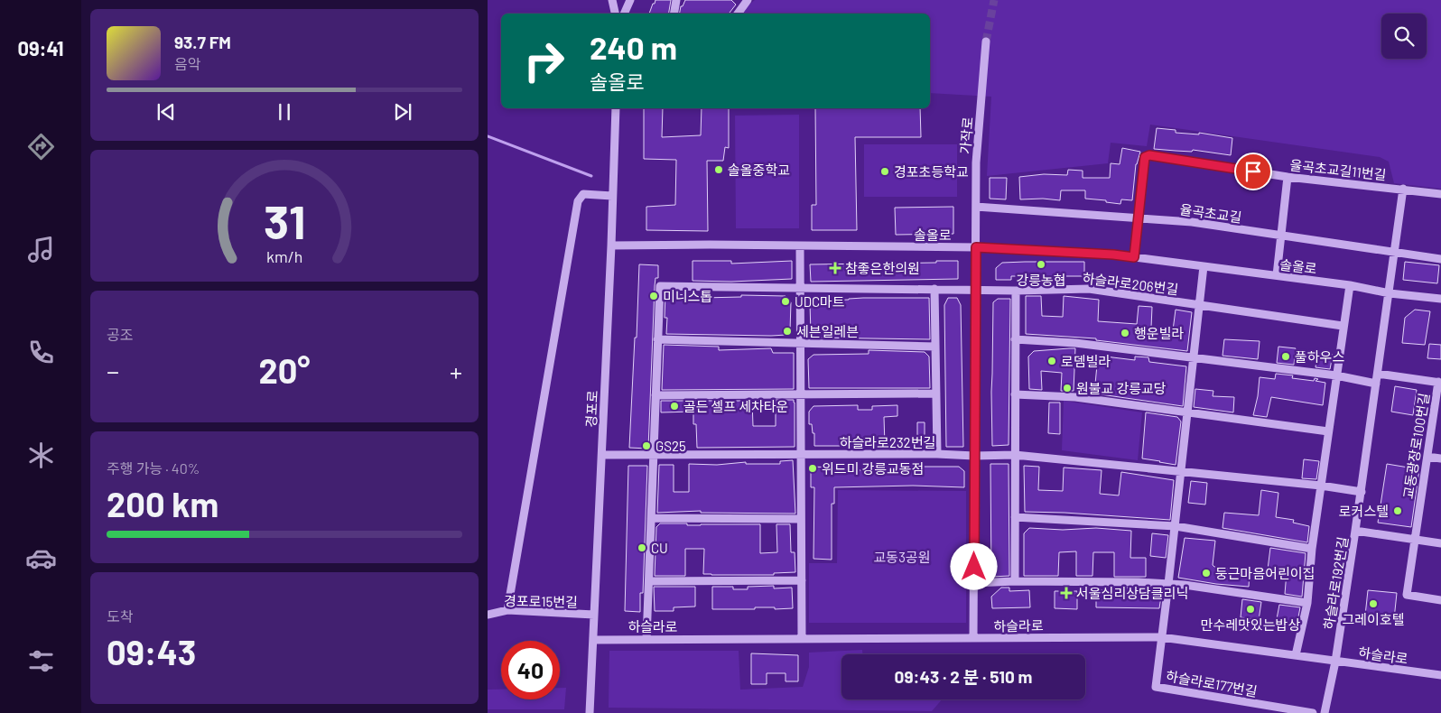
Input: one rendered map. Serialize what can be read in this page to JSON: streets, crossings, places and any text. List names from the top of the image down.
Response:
{
  "streets": {
    "street": [
      "가작로",
      "율곡초교길11번길",
      "율곡초교길",
      "솔올로",
      "하슬라로206번길",
      "경포로",
      "하슬라로232번길",
      "교동광장로100번길",
      "하슬라로192번길",
      "경포로15번길",
      "하슬라로",
      "하슬라로177번길"
    ]
  },
  "crossings": [
    ["가작로", "율곡초교길"],
    ["가작로", "솔올로"],
    ["가작로", "하슬라로206번길"],
    ["가작로", "하슬라로232번길"],
    ["가작로", "하슬라로"],
    ["율곡초교길11번길", "율곡초교길"],
    ["율곡초교길11번길", "솔올로"],
    ["율곡초교길11번길", "하슬라로192번길"],
    ["율곡초교길", "하슬라로192번길"],
    ["솔올로", "경포로"],
    ["솔올로", "하슬라로192번길"],
    ["경포로", "하슬라로232번길"],
    ["경포로", "경포로15번길"],
    ["경포로", "하슬라로"],
    ["하슬라로192번길", "하슬라로"],
    ["하슬라로", "하슬라로177번길"]
  ],
  "parks": ["교동3공원"],
  "places": {
    "other": [
      "솔올중학교",
      "경포초등학교",
      "강릉농협",
      "미니스톱",
      "UDC마트",
      "세븐일레븐",
      "행운빌라",
      "풀하우스",
      "로뎀빌라",
      "원불교 강릉교당",
      "골든 셀프 세차타운",
      "GS25",
      "위드미 강릉교동점",
      "로커스텔",
      "CU",
      "둥근마음어린이집",
      "그레이호텔",
      "만수레맛있는밥상"
    ],
    "health": ["참좋은한의원", "서울심리상담클리닉"]
  },
  "page": {
    "tabs": "09:41",
    "turn": ["240 m", "솔올로"],
    "song": ["93.7 FM", "음악"],
    "tile": [
      "공조",
      ["주행 가능 · 40%", "200 km"],
      ["도착", "09:43"]
    ],
    "heat": ["−", "20°", "+"],
    "limit": "40",
    "trip": "09:43 · 2 분 · 510 m",
    "gauge": ["31", "km/h"]
  }
}
